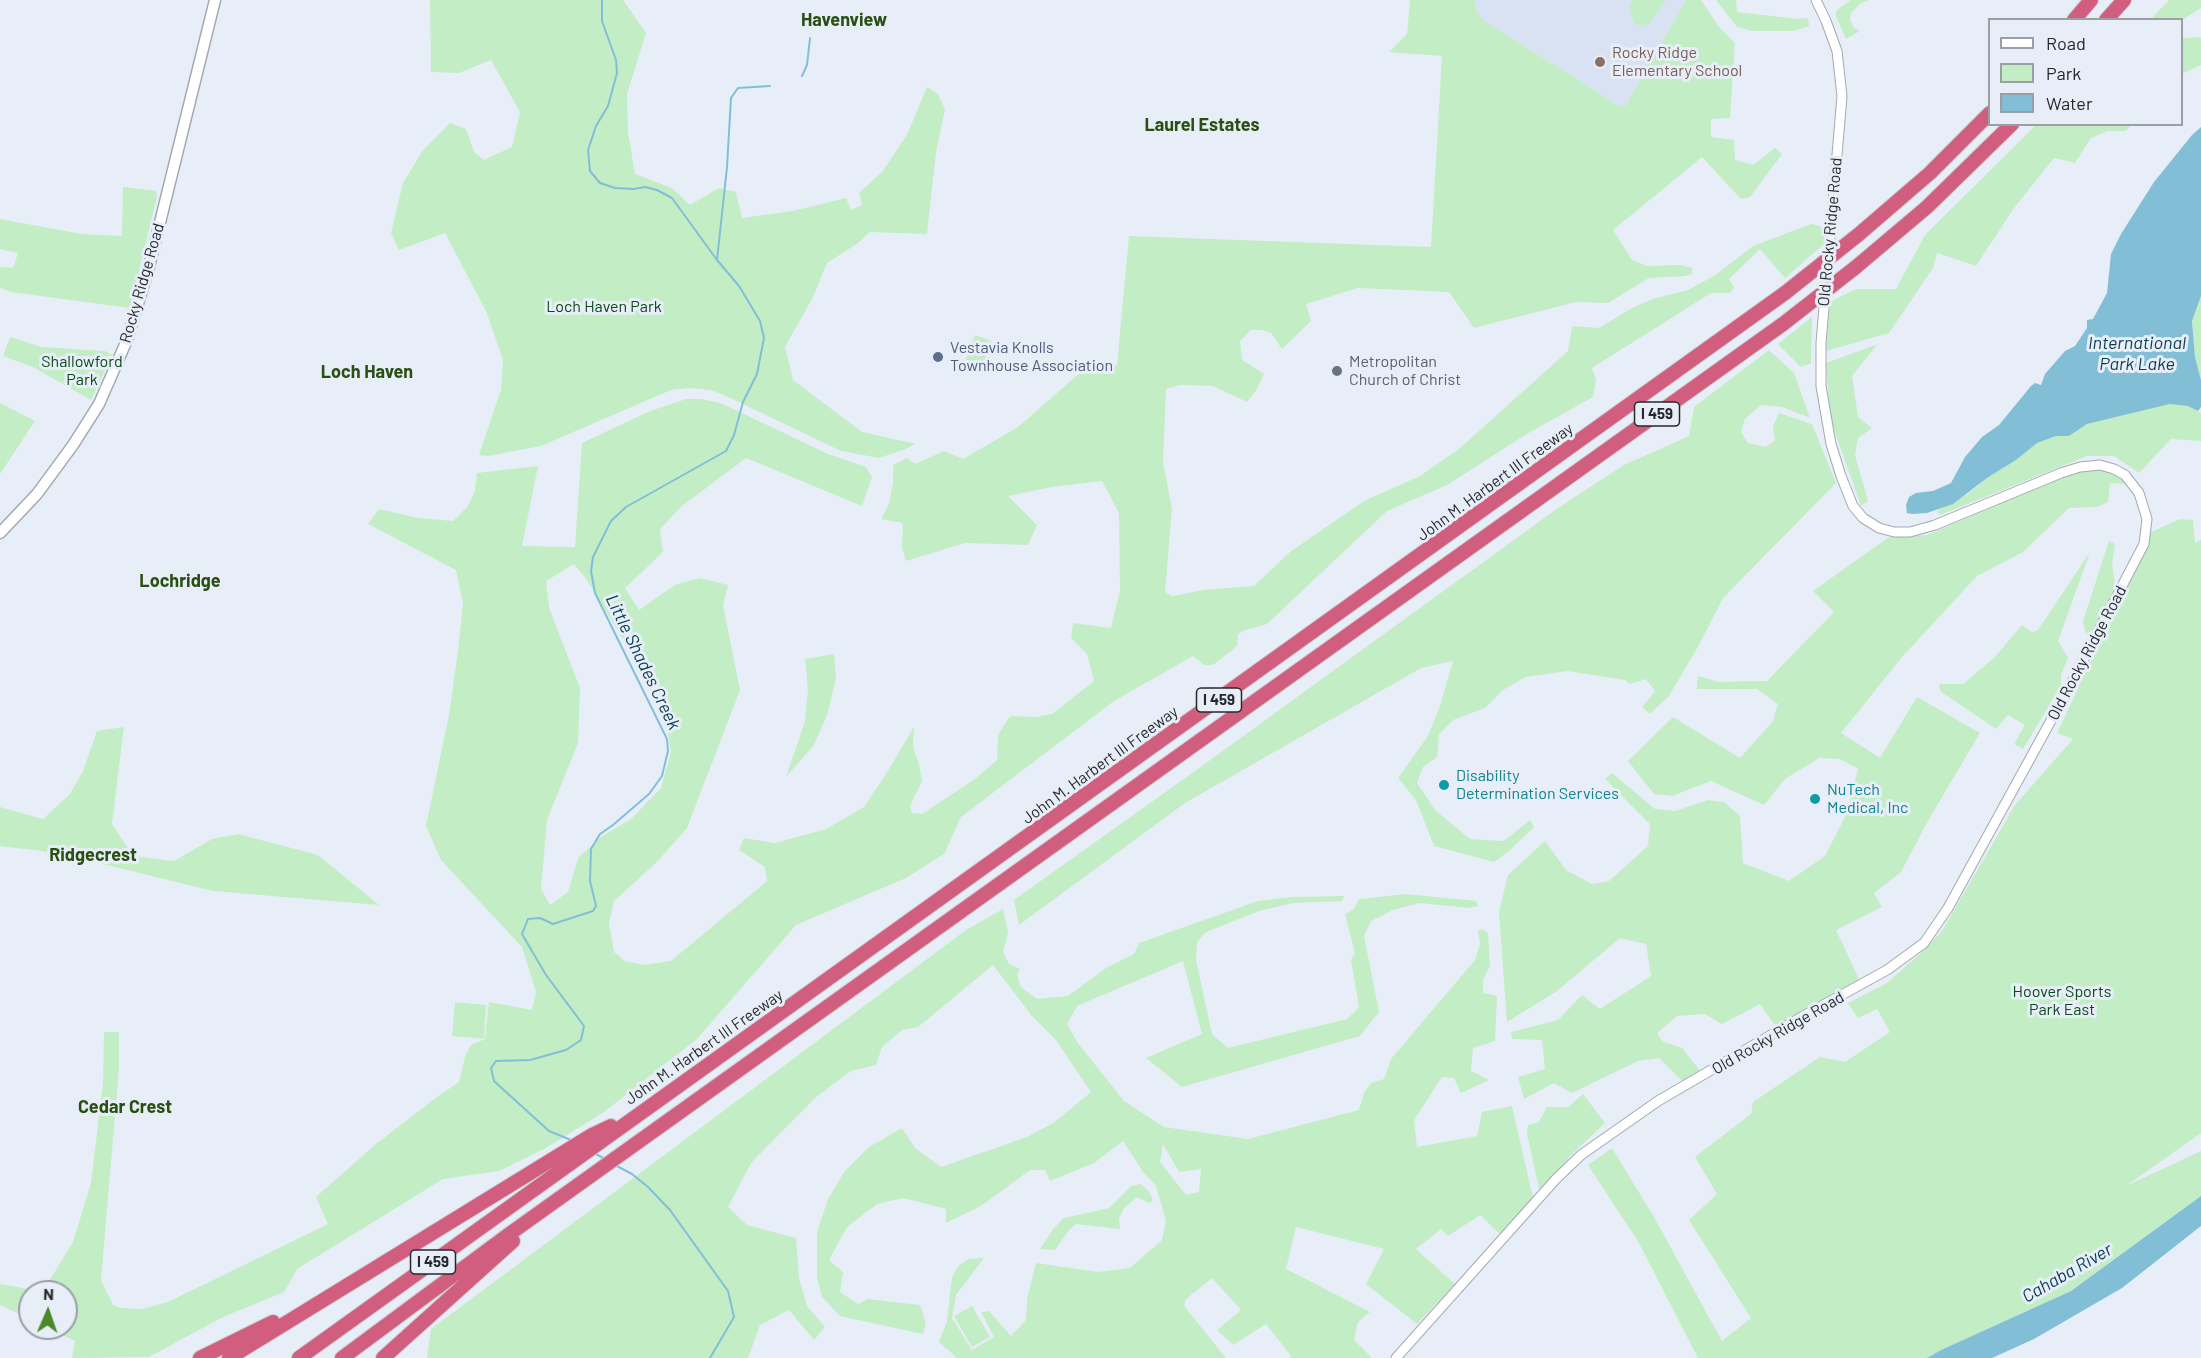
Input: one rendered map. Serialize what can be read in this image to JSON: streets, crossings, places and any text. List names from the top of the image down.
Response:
{
  "streets": {
    "highway": ["I 459", "John M. Harbert III Freeway"],
    "main road": ["Rocky Ridge Road"],
    "street": ["Old Rocky Ridge Road"]
  },
  "crossings": [
    ["I 459", "John M. Harbert III Freeway"]
  ],
  "districts": [
    "Havenview",
    "Laurel Estates",
    "Loch Haven",
    "Lochridge",
    "Ridgecrest",
    "Cedar Crest"
  ],
  "water": ["International Park Lake", "Little Shades Creek", "Cahaba River"],
  "parks": ["Loch Haven Park", "Shallowford Park", "Hoover Sports Park East"],
  "places": [
    "Rocky Ridge Elementary School",
    "Vestavia Knolls Townhouse Association",
    "Metropolitan Church of Christ",
    "Disability Determination Services",
    "NuTech Medical, Inc"
  ],
  "legend": ["Road", "Park", "Water"],
  "north": "top"
}
